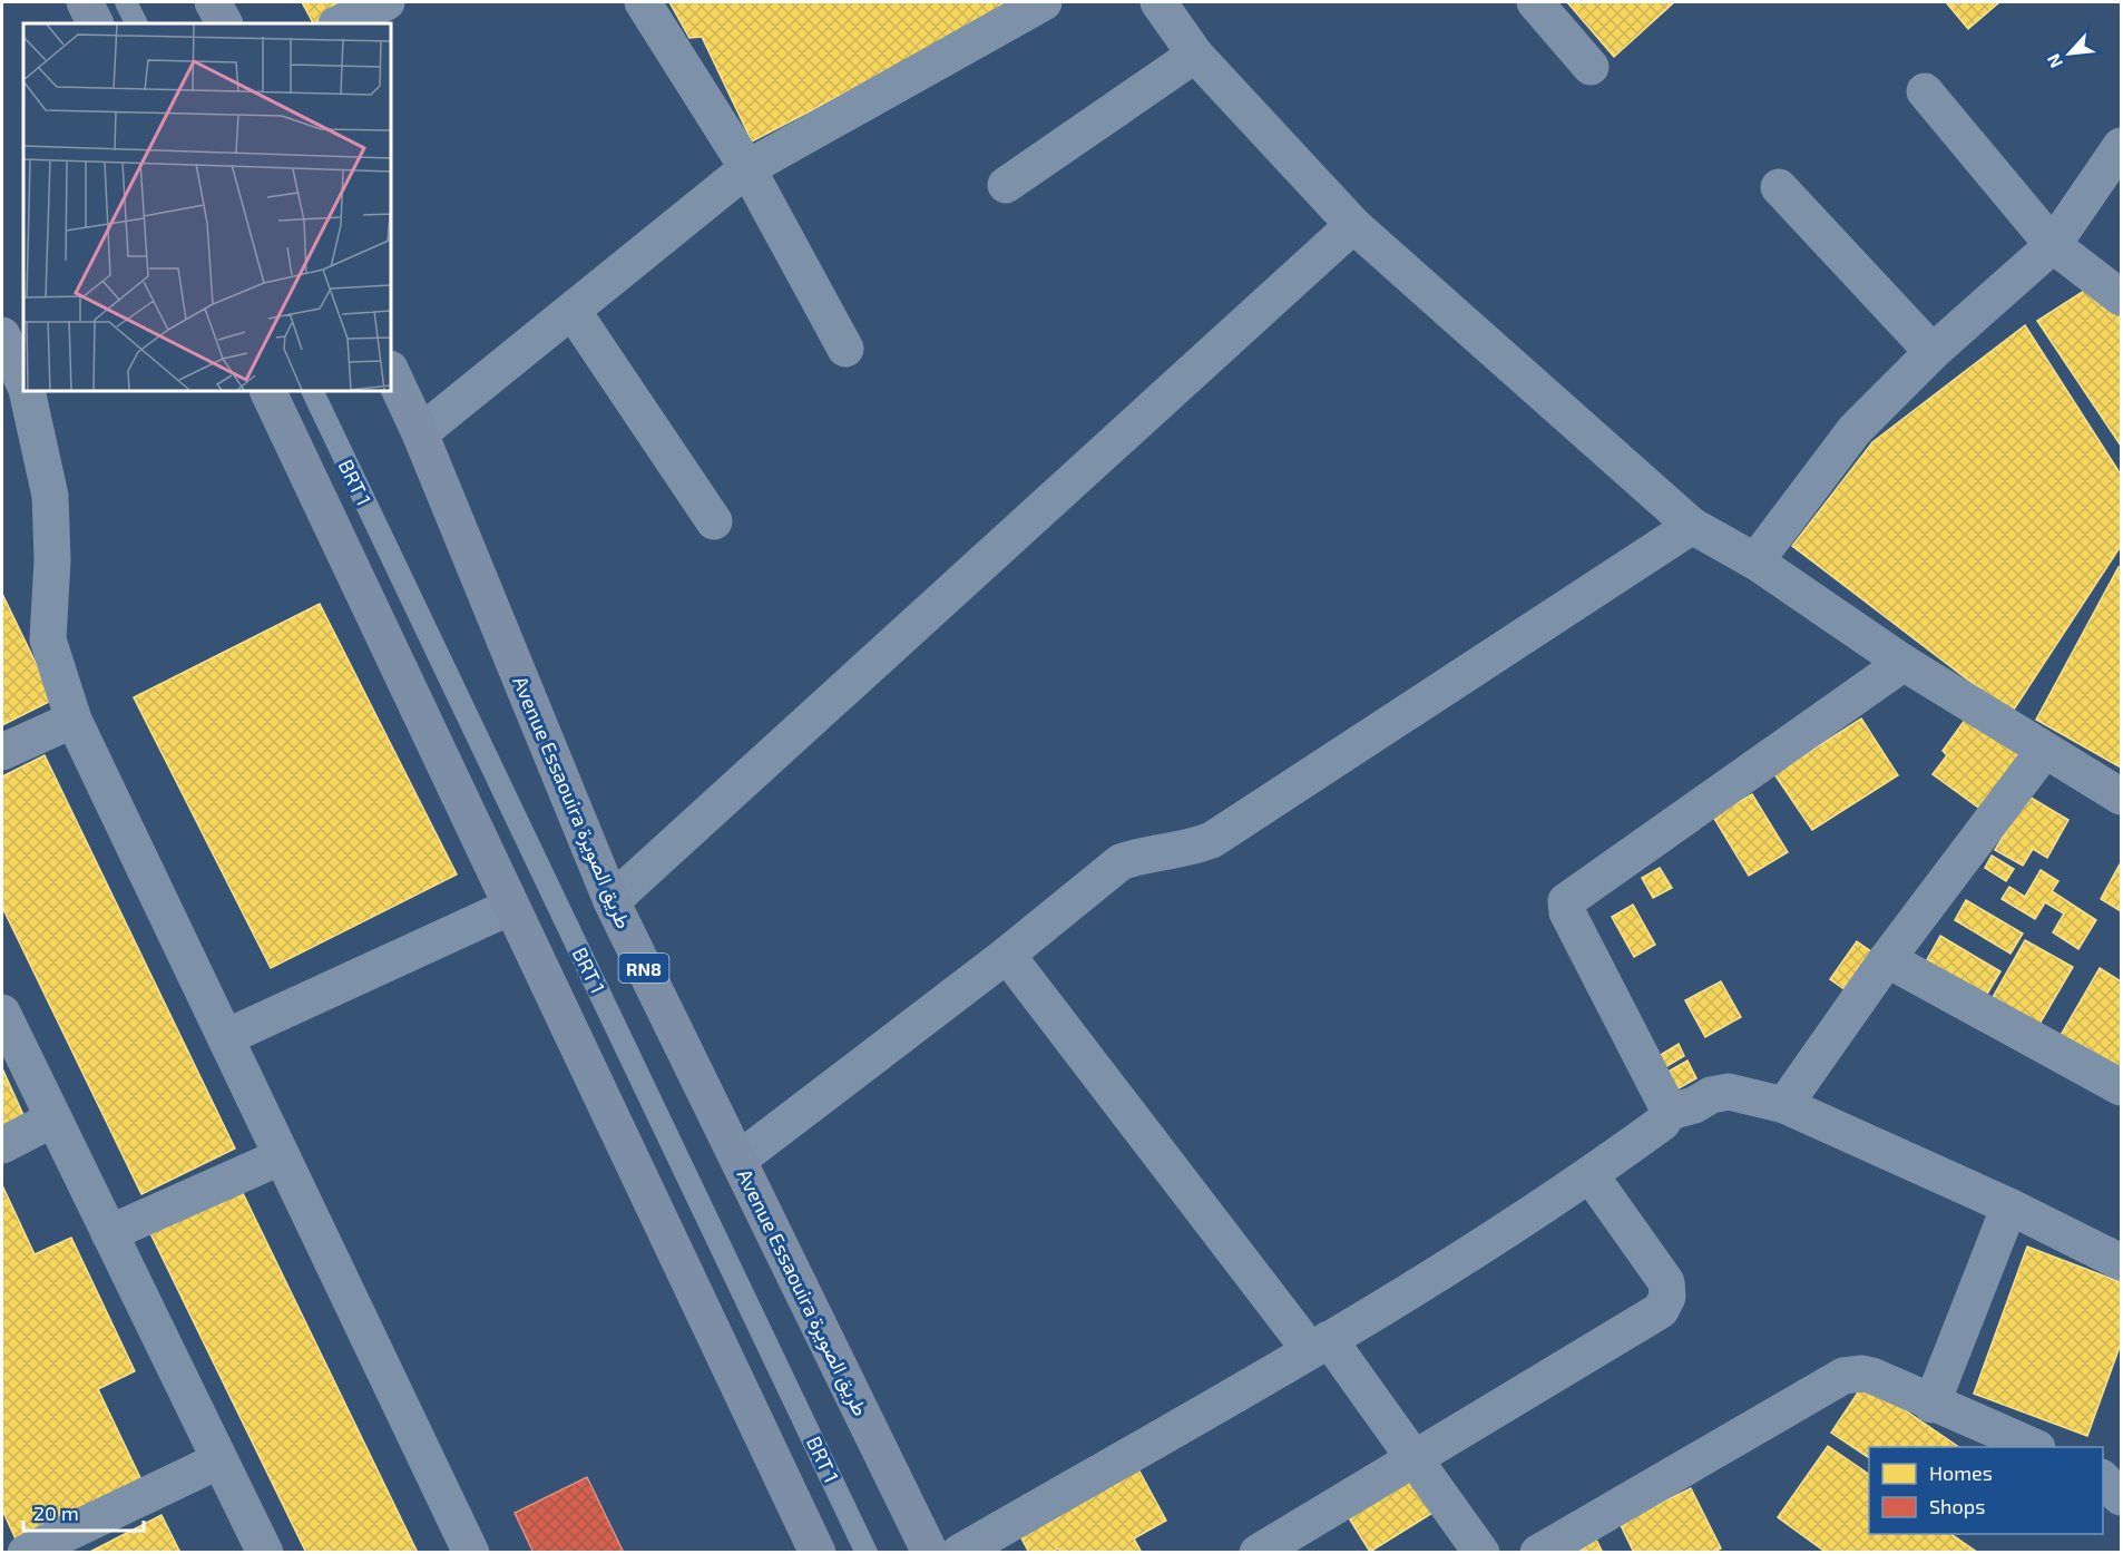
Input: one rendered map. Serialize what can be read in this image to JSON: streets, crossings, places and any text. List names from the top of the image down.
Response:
{
  "streets": {
    "main road": ["Avenue Essaouira طريق الصويرة", "RN8"],
    "lane": ["BRT 1"]
  },
  "legend": ["Homes", "Shops"],
  "scale_bar": "20 m",
  "north": "bottom left"
}
